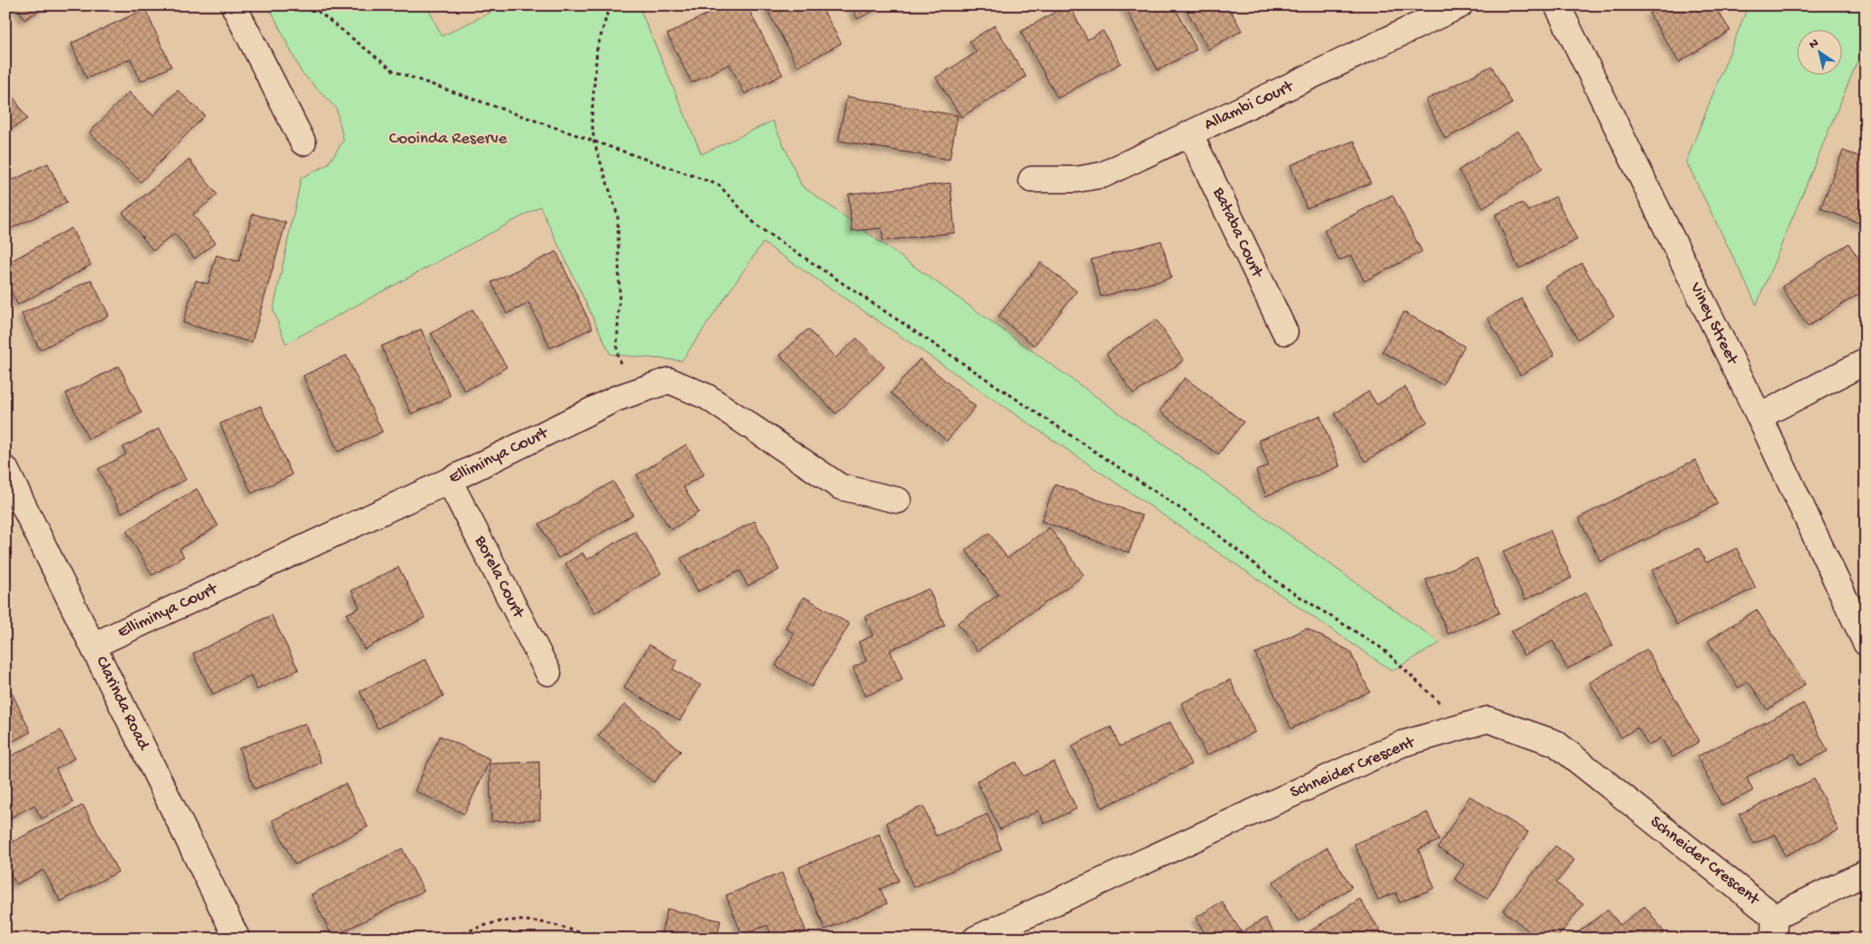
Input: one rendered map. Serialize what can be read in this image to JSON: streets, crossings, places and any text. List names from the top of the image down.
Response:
{
  "streets": {
    "street": [
      "Allambi Court",
      "Bataba Court",
      "Viney Street",
      "Elliminya Court",
      "Borela Court",
      "Clarinda Road",
      "Schneider Crescent"
    ]
  },
  "crossings": [
    ["Allambi Court", "Bataba Court"],
    ["Elliminya Court", "Borela Court"],
    ["Elliminya Court", "Clarinda Road"]
  ],
  "parks": ["Cooinda Reserve"],
  "north": "top left"
}
